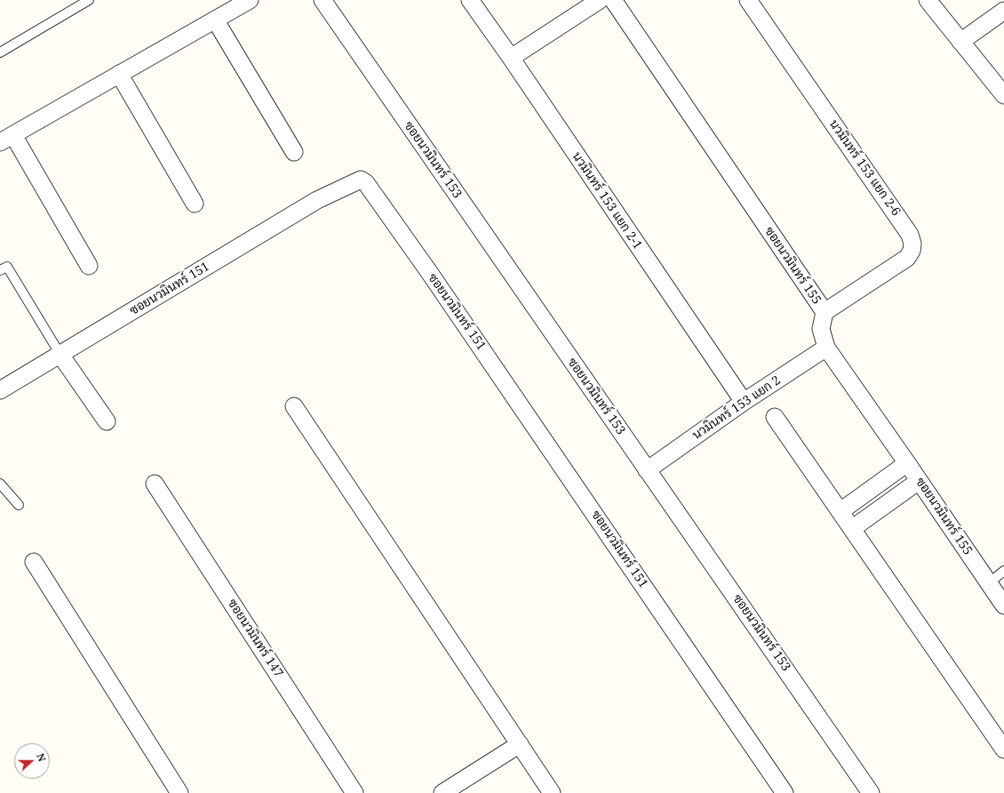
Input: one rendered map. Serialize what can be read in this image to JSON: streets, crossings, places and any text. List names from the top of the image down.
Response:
{
  "streets": {
    "street": [
      "ซอยนวมินทร์ 153",
      "นวมินทร์ 153 แยก 2-6",
      "นวมินทร์ 153 แยก 2-1",
      "ซอยนวมินทร์ 155",
      "ซอยนวมินทร์ 151",
      "นวมินทร์ 153 แยก 2",
      "ซอยนวมินทร์ 147"
    ]
  },
  "crossings": [
    ["ซอยนวมินทร์ 153", "นวมินทร์ 153 แยก 2"],
    ["นวมินทร์ 153 แยก 2-6", "ซอยนวมินทร์ 155"],
    ["นวมินทร์ 153 แยก 2-1", "นวมินทร์ 153 แยก 2"],
    ["ซอยนวมินทร์ 155", "นวมินทร์ 153 แยก 2"]
  ],
  "north": "right"
}
